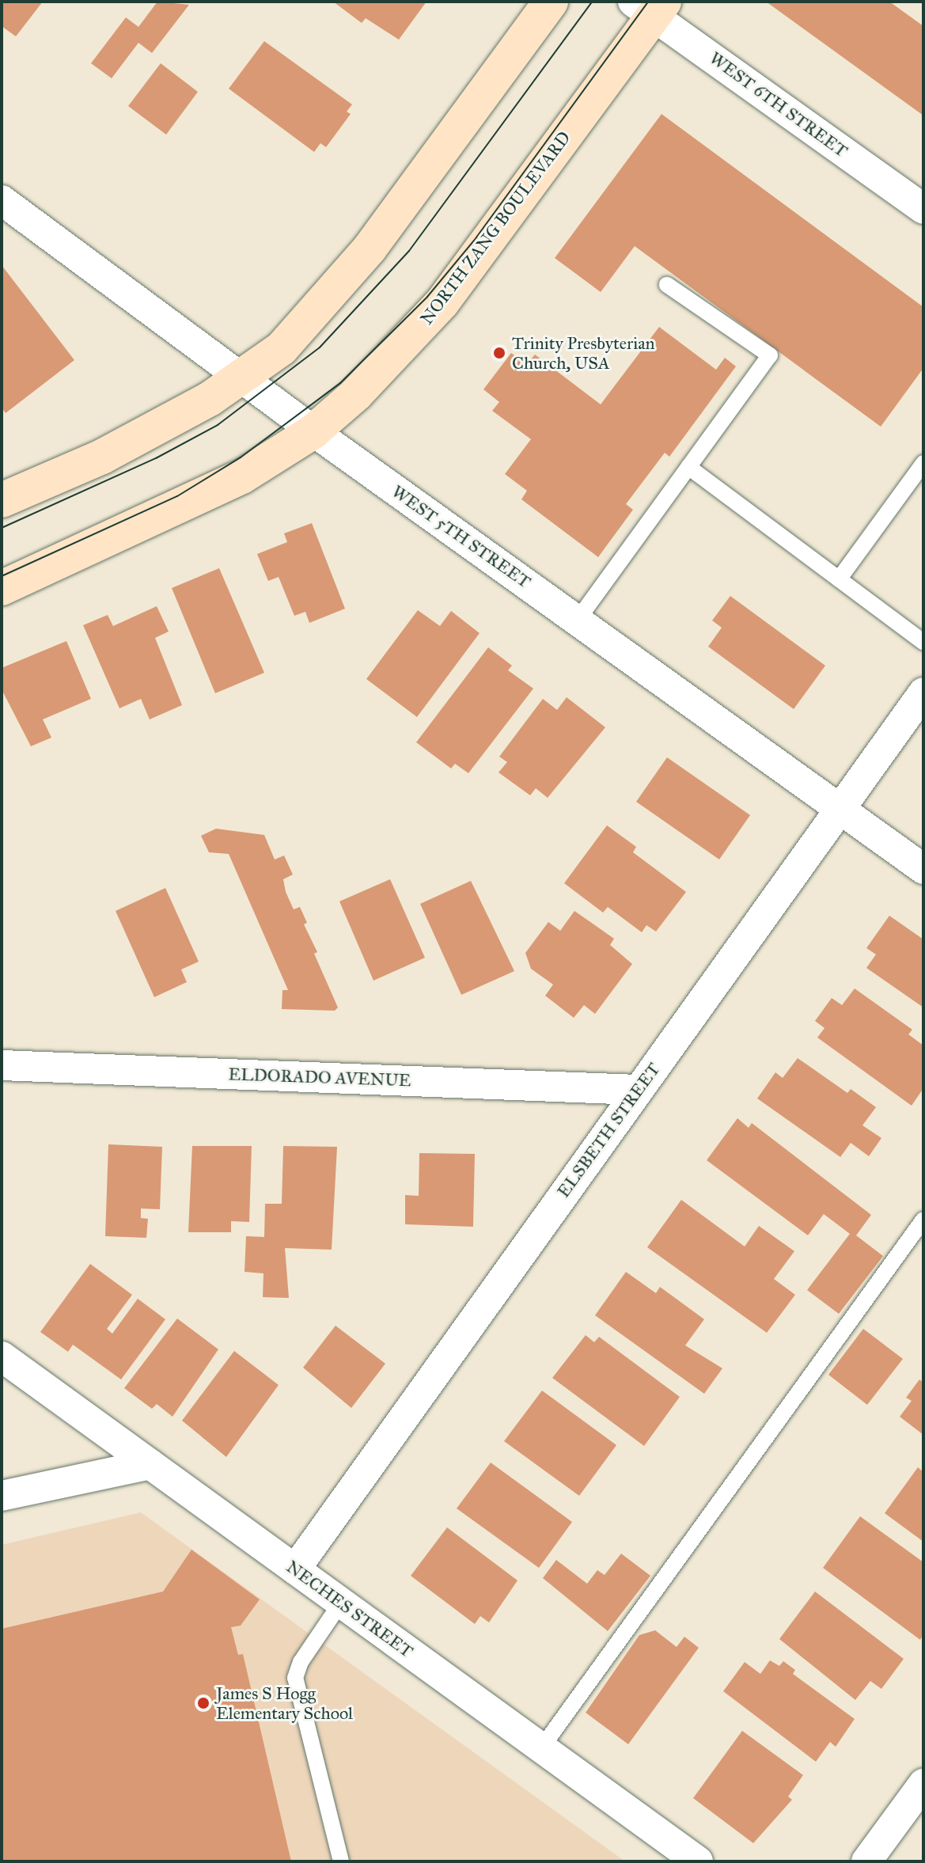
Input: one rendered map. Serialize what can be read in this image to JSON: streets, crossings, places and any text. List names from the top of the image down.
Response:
{
  "streets": {
    "main road": ["NORTH ZANG BOULEVARD"],
    "street": [
      "WEST 6TH STREET",
      "WEST 5TH STREET",
      "ELDORADO AVENUE",
      "ELSBETH STREET",
      "NECHES STREET"
    ]
  },
  "crossings": [
    ["WEST 6TH STREET", "NORTH ZANG BOULEVARD"],
    ["NORTH ZANG BOULEVARD", "WEST 5TH STREET"],
    ["WEST 5TH STREET", "ELSBETH STREET"],
    ["ELDORADO AVENUE", "ELSBETH STREET"],
    ["ELSBETH STREET", "NECHES STREET"]
  ],
  "places": ["Trinity Presbyterian Church, USA", "James S Hogg Elementary School"]
}
